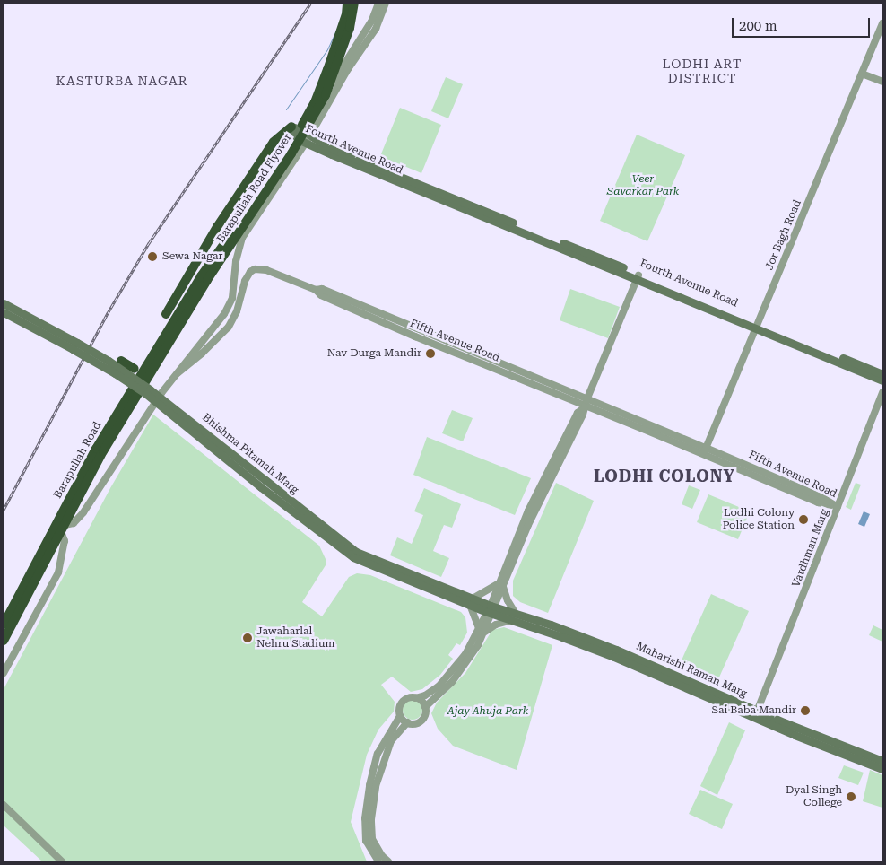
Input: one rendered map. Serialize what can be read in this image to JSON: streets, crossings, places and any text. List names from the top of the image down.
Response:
{
  "streets": {
    "highway": ["Barapullah Road Flyover", "Barapullah Road"],
    "main road": ["Fourth Avenue Road", "Bhishma Pitamah Marg", "Maharishi Raman Marg"],
    "street": ["Jor Bagh Road", "Fifth Avenue Road", "Vardhman Marg"]
  },
  "crossings": [
    ["Fourth Avenue Road", "Jor Bagh Road"],
    ["Barapullah Road Flyover", "Barapullah Road"],
    ["Jor Bagh Road", "Fifth Avenue Road"],
    ["Fifth Avenue Road", "Vardhman Marg"],
    ["Bhishma Pitamah Marg", "Maharishi Raman Marg"],
    ["Vardhman Marg", "Maharishi Raman Marg"]
  ],
  "districts": ["LODHI ART DISTRICT", "KASTURBA NAGAR", "LODHI COLONY"],
  "parks": ["Veer Savarkar Park", "Ajay Ahuja Park"],
  "places": [
    "Sewa Nagar",
    "Nav Durga Mandir",
    "Lodhi Colony Police Station",
    "Jawaharlal Nehru Stadium",
    "Sai Baba Mandir",
    "Dyal Singh College"
  ],
  "scale_bar": "200 m"
}
